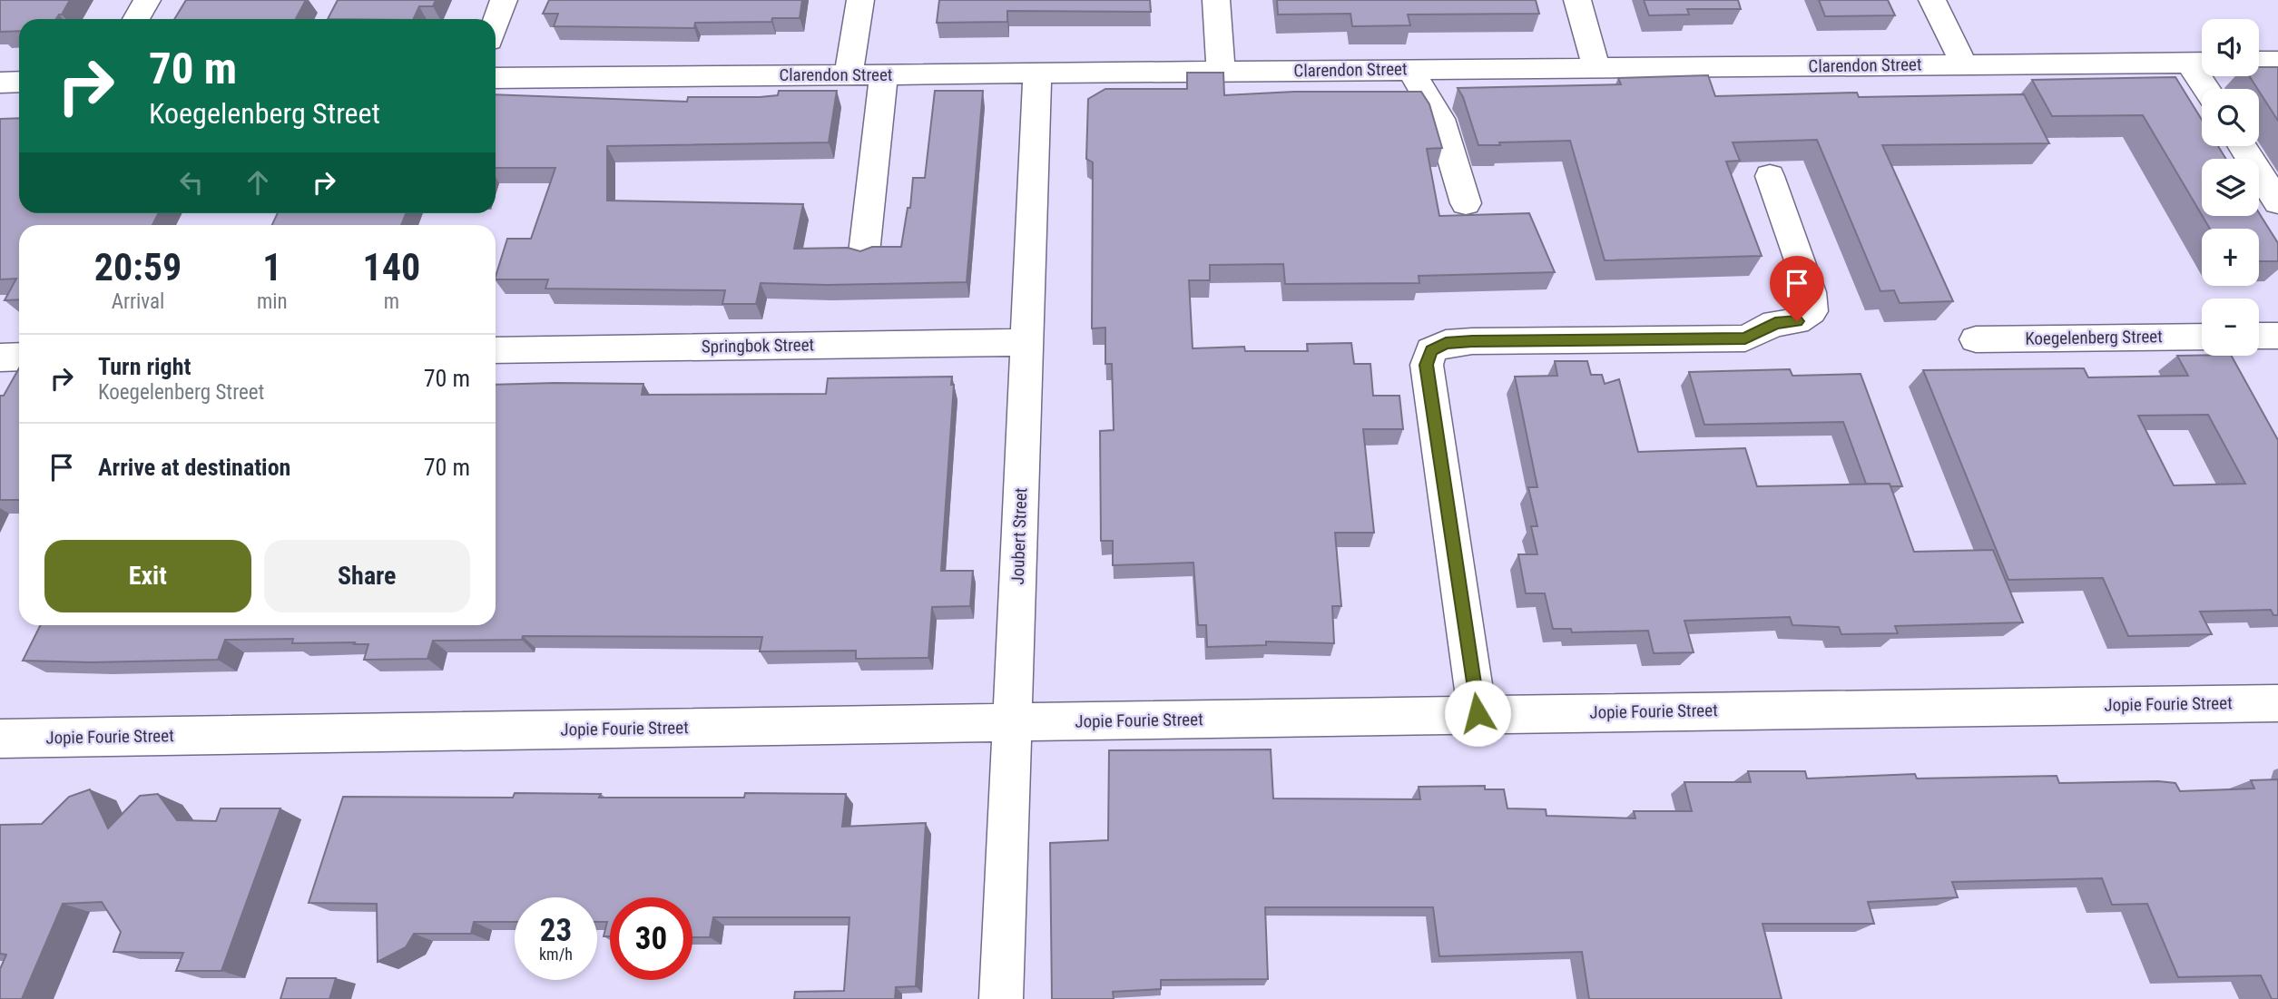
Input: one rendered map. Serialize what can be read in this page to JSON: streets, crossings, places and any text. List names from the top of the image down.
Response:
{
  "streets": {
    "street": [
      "Clarendon Street",
      "Koegelenberg Street",
      "Springbok Street",
      "Joubert Street",
      "Jopie Fourie Street"
    ]
  },
  "crossings": [
    ["Clarendon Street", "Joubert Street"],
    ["Springbok Street", "Joubert Street"],
    ["Joubert Street", "Jopie Fourie Street"]
  ],
  "page": {
    "map_buttons": ["+", "−"],
    "turn": ["70 m", "Koegelenberg Street"],
    "eta": [
      "20:59",
      "Arrival",
      "1",
      "min",
      "140",
      "m"
    ],
    "list": [
      {
        "name": "Turn right",
        "note": "Koegelenberg Street",
        "value": "70 m"
      },
      {
        "name": "Arrive at destination",
        "value": "70 m"
      }
    ],
    "buttons": ["Exit", "Share"],
    "speed": "23 km/h",
    "limit": "30"
  }
}
